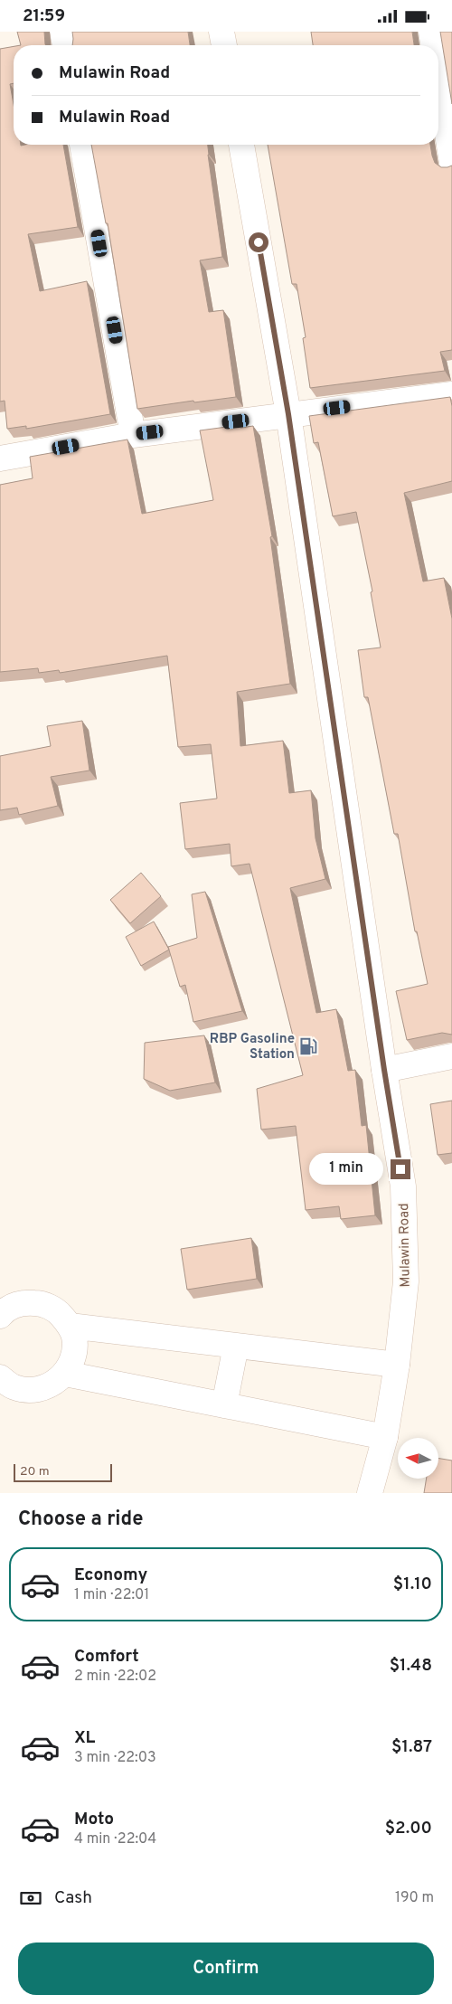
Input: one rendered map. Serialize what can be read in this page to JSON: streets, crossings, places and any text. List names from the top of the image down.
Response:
{
  "streets": {
    "street": ["Mulawin Road"]
  },
  "places": {
    "fuel station": ["RBP Gasoline Station"]
  },
  "scale_bar": "20 m",
  "north": "left",
  "page": {
    "status": "21:59",
    "banner": ["Mulawin Road", "Mulawin Road"],
    "bubble": "1 min",
    "scale": "20 m",
    "heading": "Choose a ride",
    "list": [
      {
        "name": "Economy",
        "note": "1 min · 22:01",
        "value": "$1.10"
      },
      {
        "name": "Comfort",
        "note": "2 min · 22:02",
        "value": "$1.48"
      },
      {
        "name": "XL",
        "note": "3 min · 22:03",
        "value": "$1.87"
      },
      {
        "name": "Moto",
        "note": "4 min · 22:04",
        "value": "$2.00"
      }
    ],
    "pay": ["Cash", "190 m"],
    "buttons": "Confirm"
  }
}
